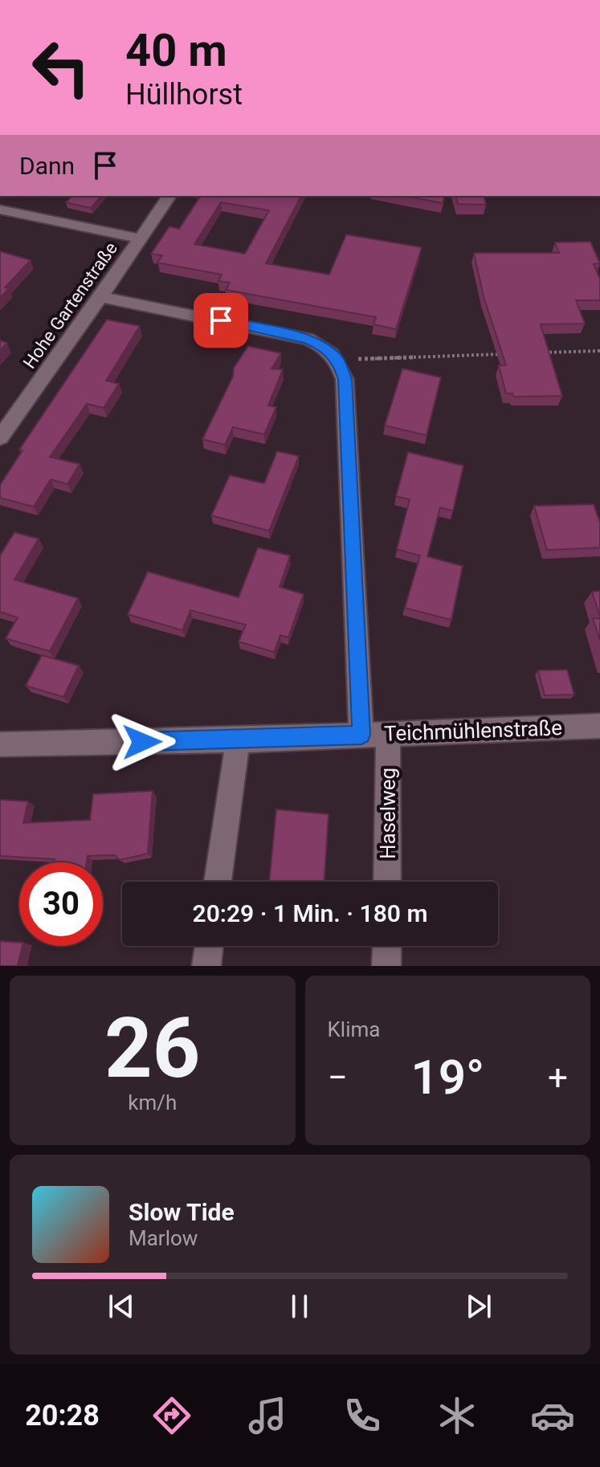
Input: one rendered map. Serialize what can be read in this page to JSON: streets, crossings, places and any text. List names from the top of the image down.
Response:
{
  "streets": {
    "street": ["Hohe Gartenstraße", "Teichmühlenstraße", "Haselweg"]
  },
  "crossings": [
    ["Teichmühlenstraße", "Haselweg"]
  ],
  "page": {
    "turn": ["40 m", "Hüllhorst"],
    "then": "Dann",
    "limit": "30",
    "trip": "20:29 · 1 Min. · 180 m",
    "tile": [
      ["26", "km/h"],
      "Klima"
    ],
    "heat": ["−", "19°", "+"],
    "song": ["Slow Tide", "Marlow"],
    "tabs": "20:28"
  }
}
